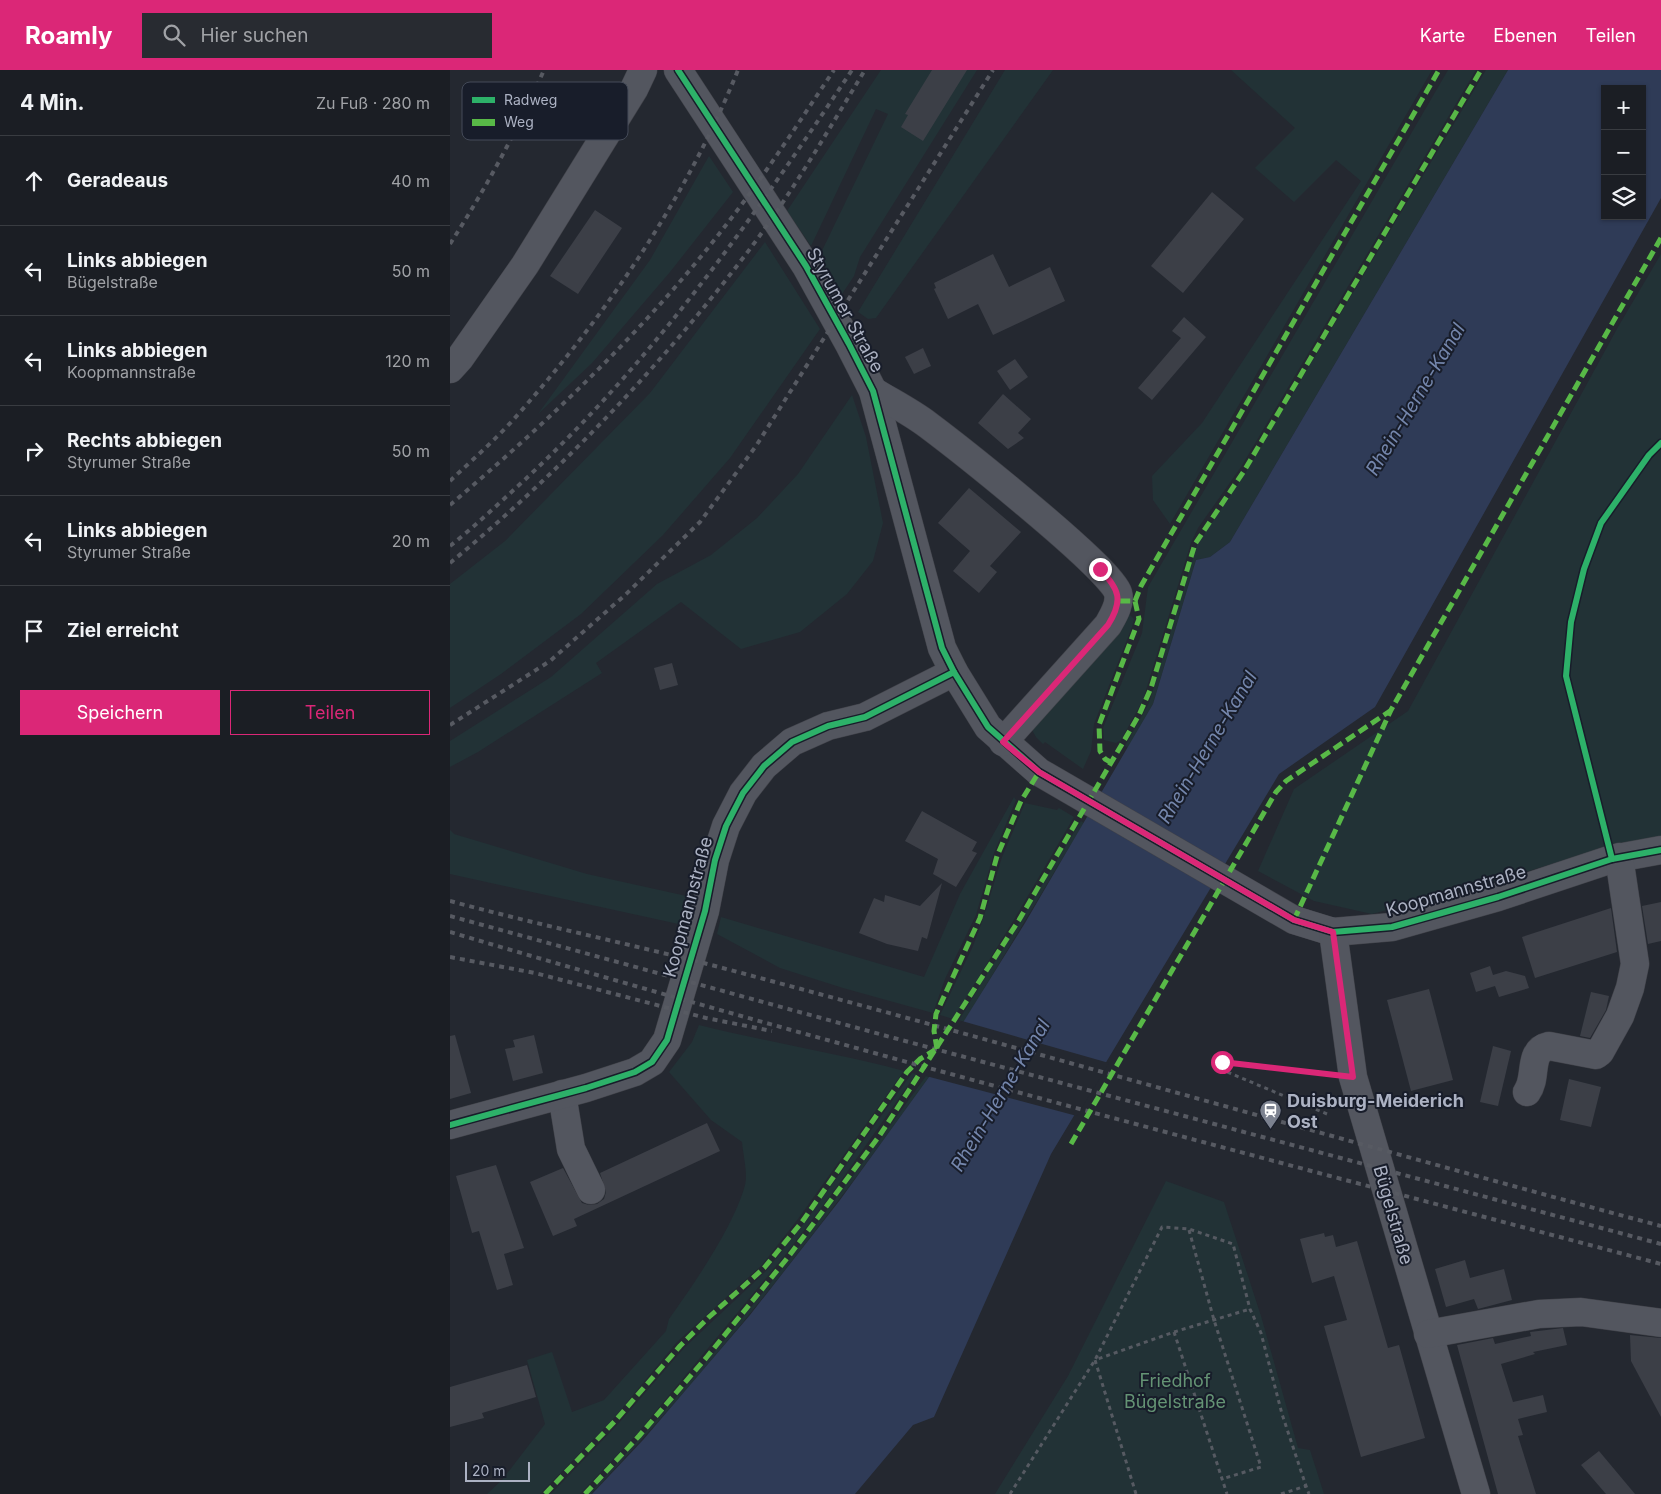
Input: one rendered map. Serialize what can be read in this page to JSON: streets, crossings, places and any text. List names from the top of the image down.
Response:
{
  "streets": {
    "street": ["Styrumer Straße", "Koopmannstraße", "Bügelstraße"]
  },
  "crossings": [
    ["Styrumer Straße", "Koopmannstraße"],
    ["Koopmannstraße", "Bügelstraße"]
  ],
  "water": ["Rhein-Herne-Kanal"],
  "parks": ["Friedhof Bügelstraße"],
  "places": {
    "station": ["Duisburg-Meiderich Ost"]
  },
  "legend": ["Radweg", "Weg"],
  "scale_bar": "20 m",
  "page": {
    "header": "Roamly",
    "search": "Hier suchen",
    "nav": ["Karte", "Ebenen", "Teilen"],
    "heading": ["4 Min.", "Zu Fuß · 280 m"],
    "map_buttons": ["+", "−"],
    "list": [
      ["Geradeaus", "40 m"],
      ["Links abbiegen", "Bügelstraße", "50 m"],
      ["Links abbiegen", "Koopmannstraße", "120 m"],
      ["Rechts abbiegen", "Styrumer Straße", "50 m"],
      ["Links abbiegen", "Styrumer Straße", "20 m"],
      "Ziel erreicht"
    ],
    "buttons": ["Speichern", "Teilen"],
    "scale": "20 m"
  }
}
